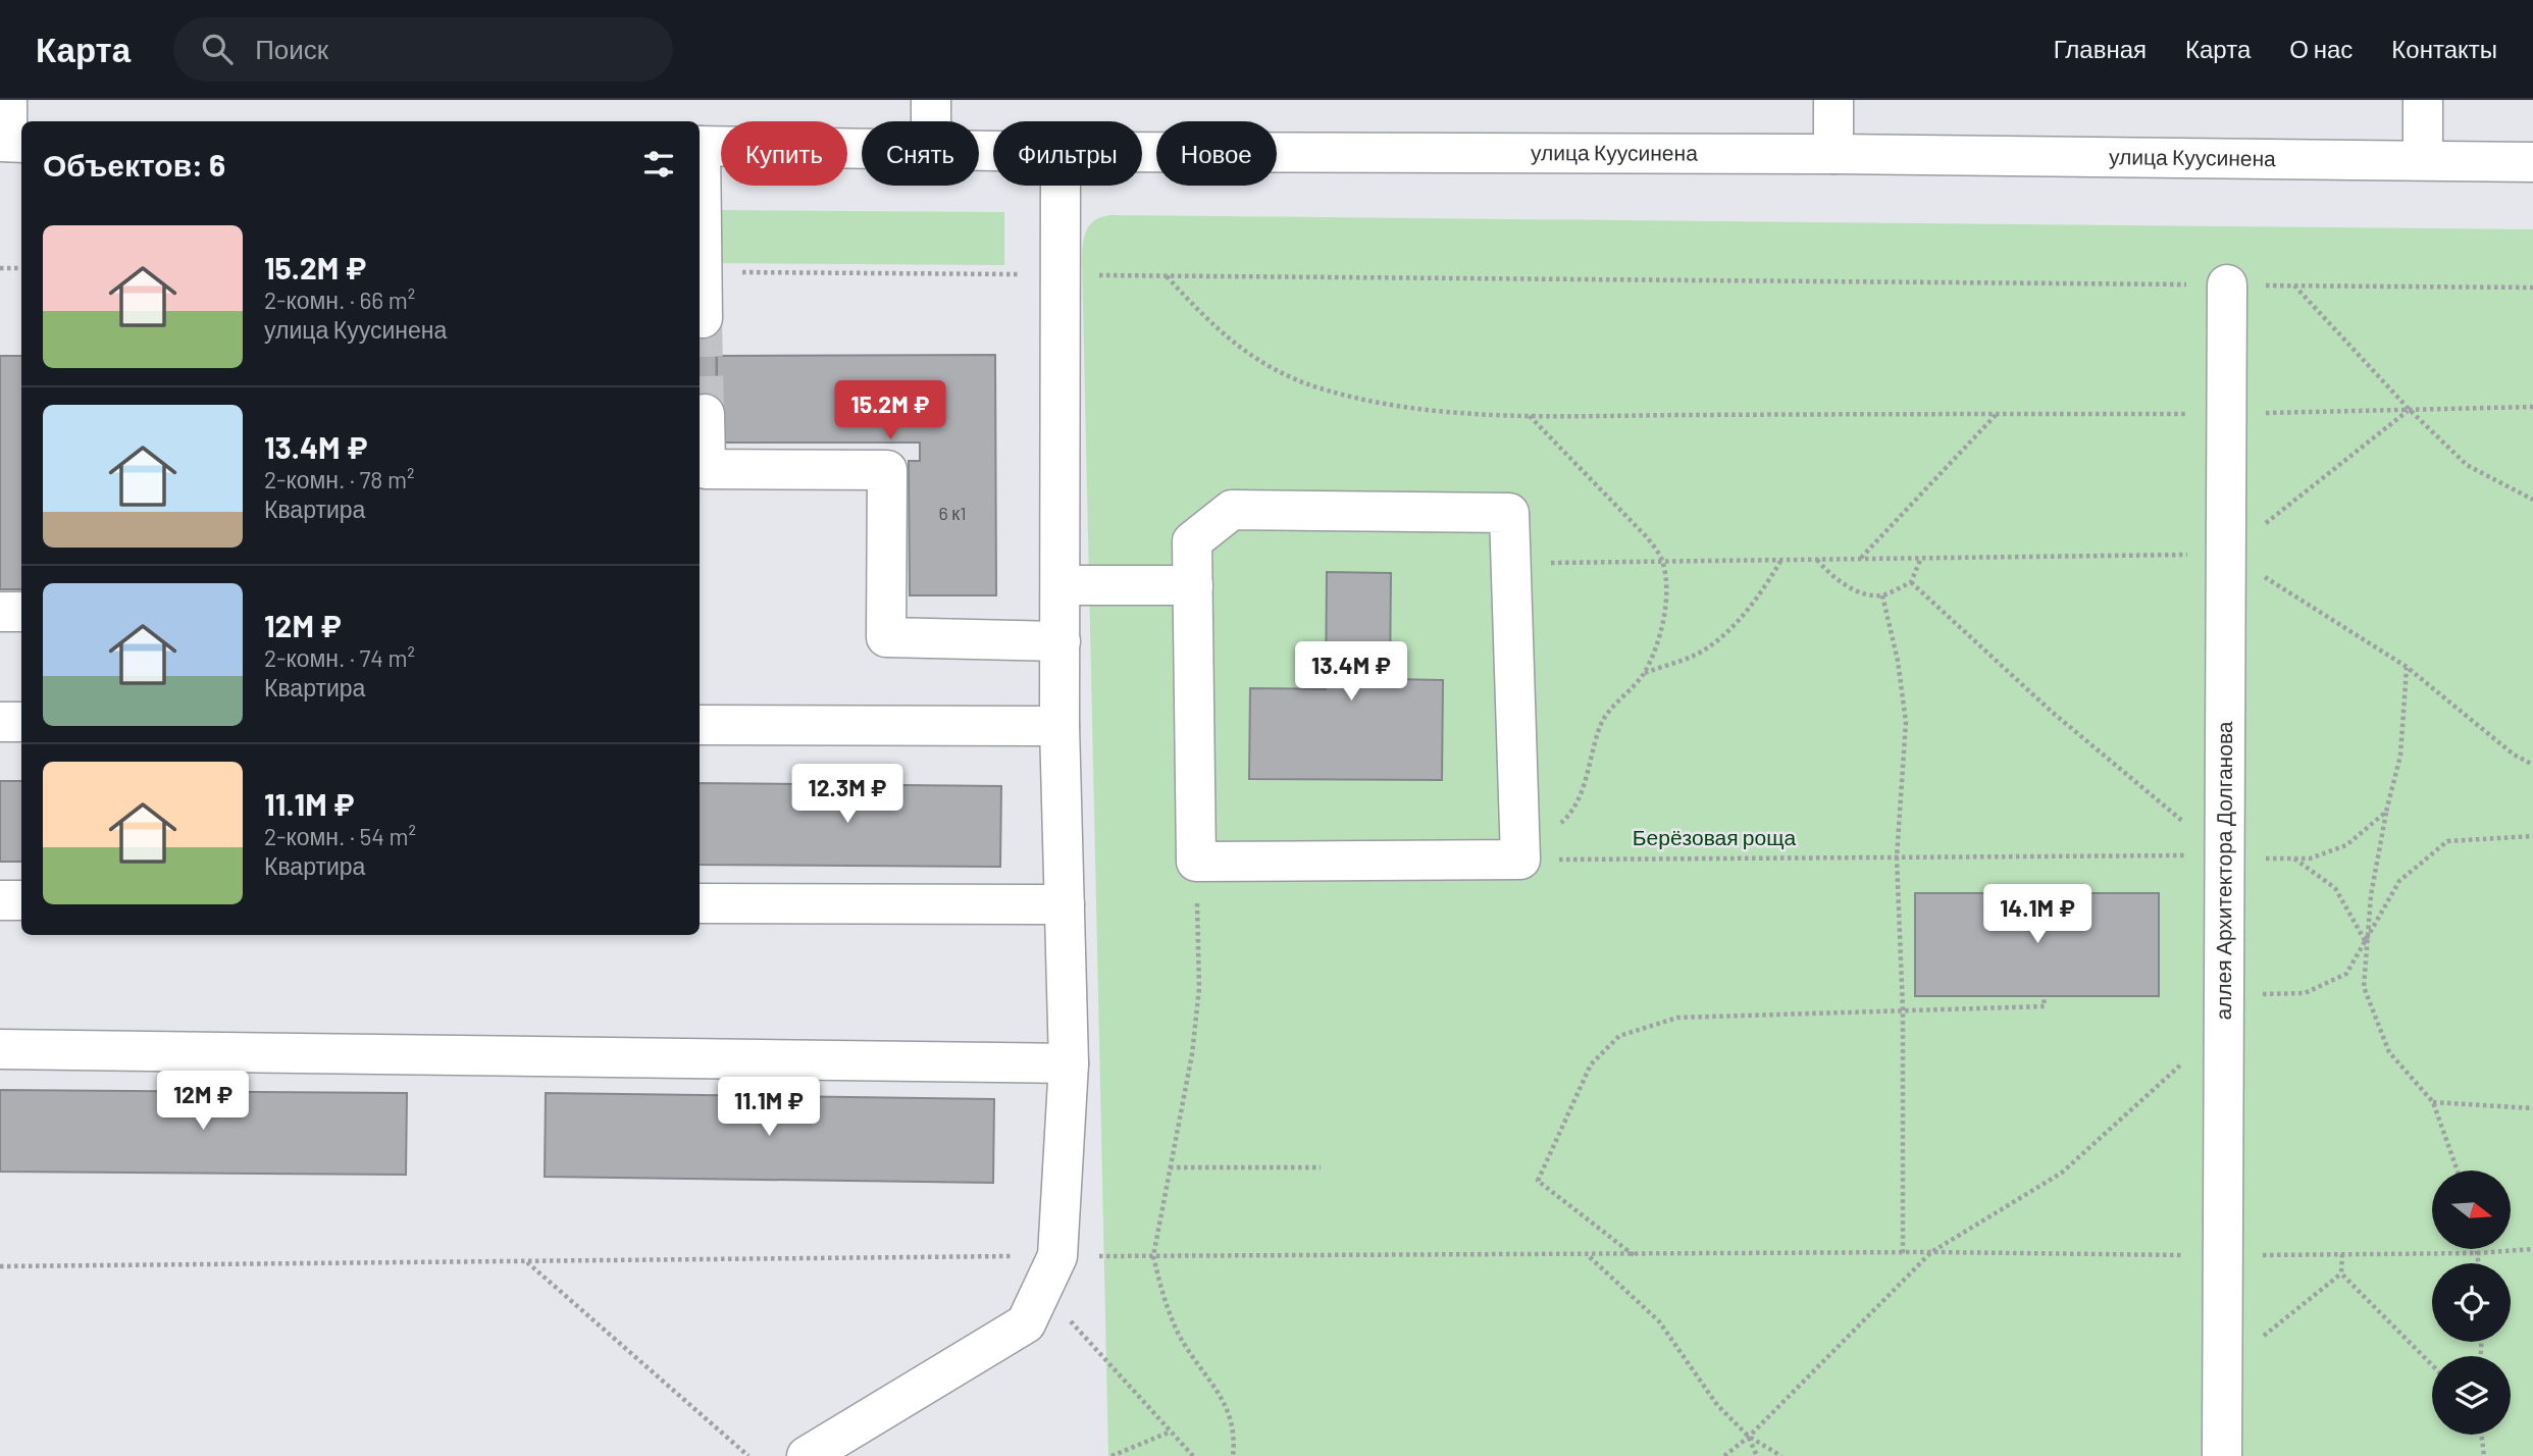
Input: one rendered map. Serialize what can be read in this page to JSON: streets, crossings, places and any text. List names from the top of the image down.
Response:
{
  "streets": {
    "main road": ["улица Куусинена", "аллея Архитектора Долганова"]
  },
  "parks": ["Берёзовая роща"],
  "house_numbers": ["6 к1"],
  "north": "right",
  "page": {
    "header": "Карта",
    "search": "Поиск",
    "nav": [
      "Главная",
      "Карта",
      "О нас",
      "Контакты"
    ],
    "chip": [
      "Купить",
      "Снять",
      "Фильтры",
      "Новое"
    ],
    "heading": "Объектов: 6",
    "list": [
      {
        "name": "15.2M ₽",
        "note": "2-комн. · 66 m² · улица Куусинена"
      },
      {
        "name": "13.4M ₽",
        "note": "2-комн. · 78 m² · Квартира"
      },
      {
        "name": "12M ₽",
        "note": "2-комн. · 74 m² · Квартира"
      },
      {
        "name": "11.1M ₽",
        "note": "2-комн. · 54 m² · Квартира"
      }
    ],
    "price": [
      "15.2M ₽",
      "13.4M ₽",
      "12.3M ₽",
      "14.1M ₽",
      "12M ₽",
      "11.1M ₽"
    ]
  }
}
